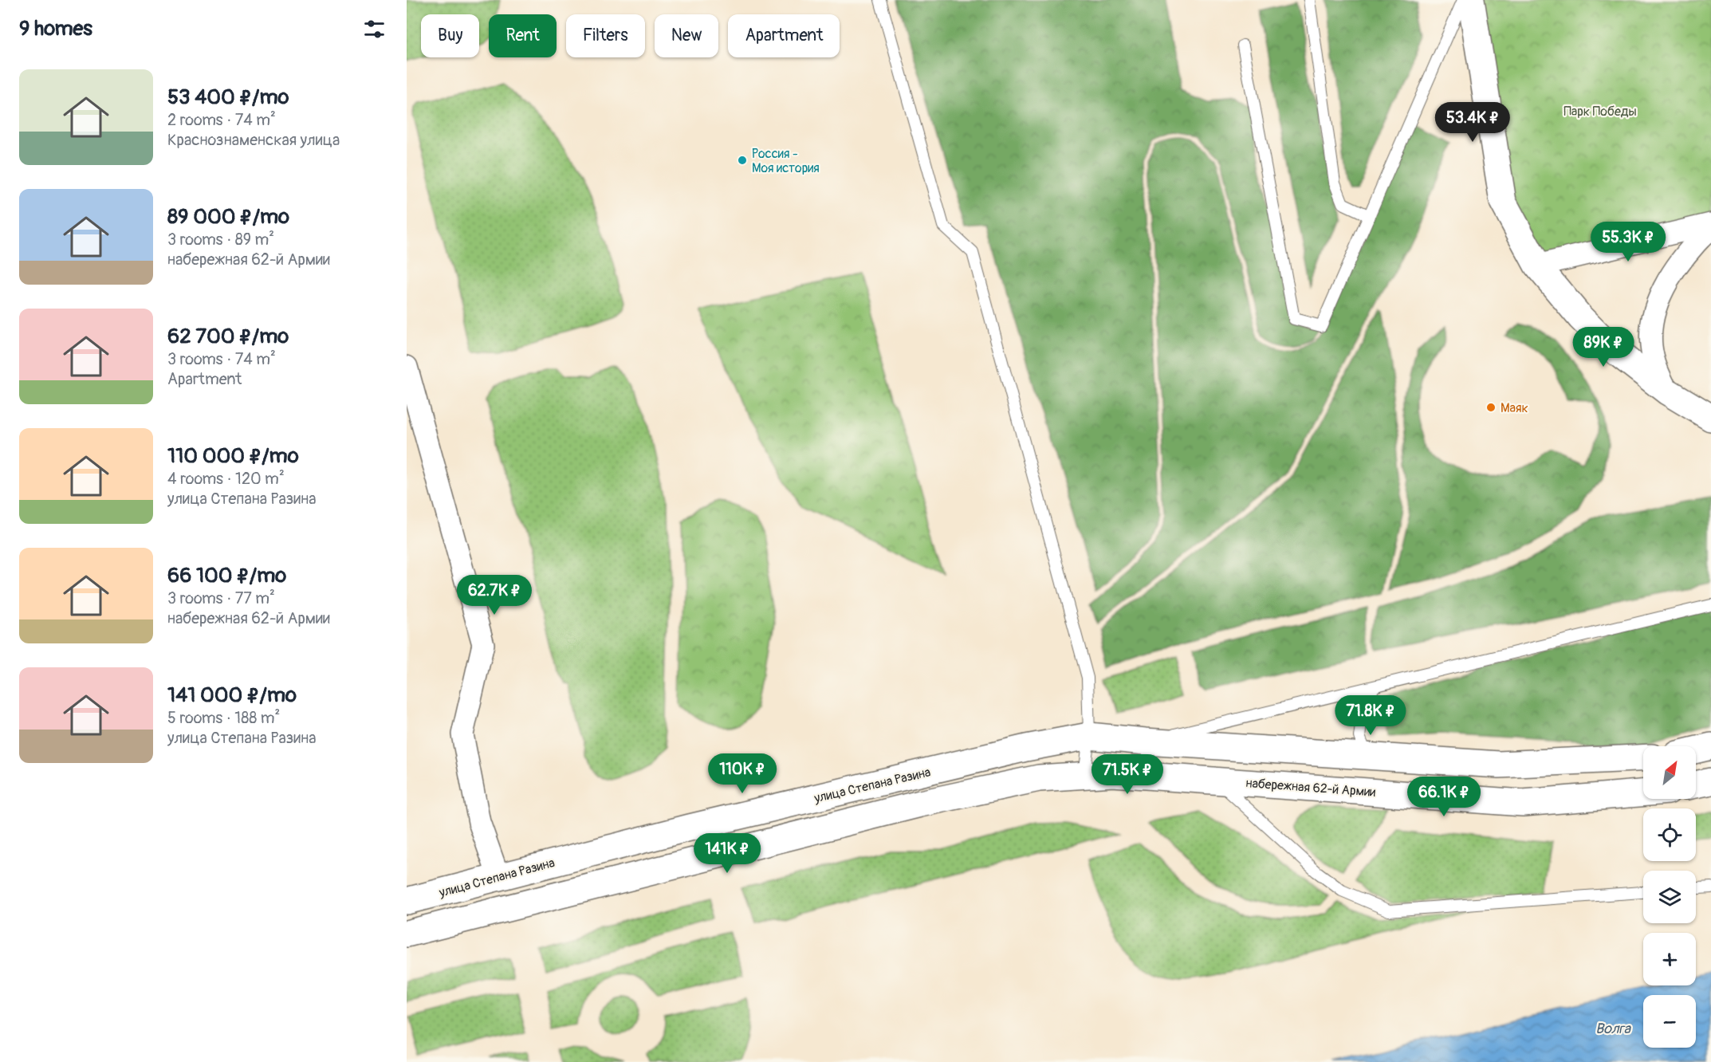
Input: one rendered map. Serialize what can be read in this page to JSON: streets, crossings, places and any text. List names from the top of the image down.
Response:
{
  "streets": {
    "main road": ["улица Степана Разина", "набережная 62-й Армии"]
  },
  "water": ["Волга"],
  "parks": ["Парк Победы"],
  "places": ["Россия - Моя история", "Маяк"],
  "north": "top right",
  "page": {
    "heading": "9 homes",
    "chip": [
      "Buy",
      "Rent",
      "Filters",
      "New",
      "Apartment"
    ],
    "list": [
      {
        "name": "53 400 ₽/mo",
        "note": "2 rooms · 74 m² · Краснознаменская улица"
      },
      {
        "name": "89 000 ₽/mo",
        "note": "3 rooms · 89 m² · набережная 62-й Армии"
      },
      {
        "name": "62 700 ₽/mo",
        "note": "3 rooms · 74 m² · Apartment"
      },
      {
        "name": "110 000 ₽/mo",
        "note": "4 rooms · 120 m² · улица Степана Разина"
      },
      {
        "name": "66 100 ₽/mo",
        "note": "3 rooms · 77 m² · набережная 62-й Армии"
      },
      {
        "name": "141 000 ₽/mo",
        "note": "5 rooms · 188 m² · улица Степана Разина"
      }
    ],
    "price": [
      "53.4K ₽",
      "55.3K ₽",
      "89K ₽",
      "62.7K ₽",
      "71.8K ₽",
      "110K ₽",
      "71.5K ₽",
      "66.1K ₽",
      "141K ₽"
    ],
    "map_buttons": ["+", "−"]
  }
}
